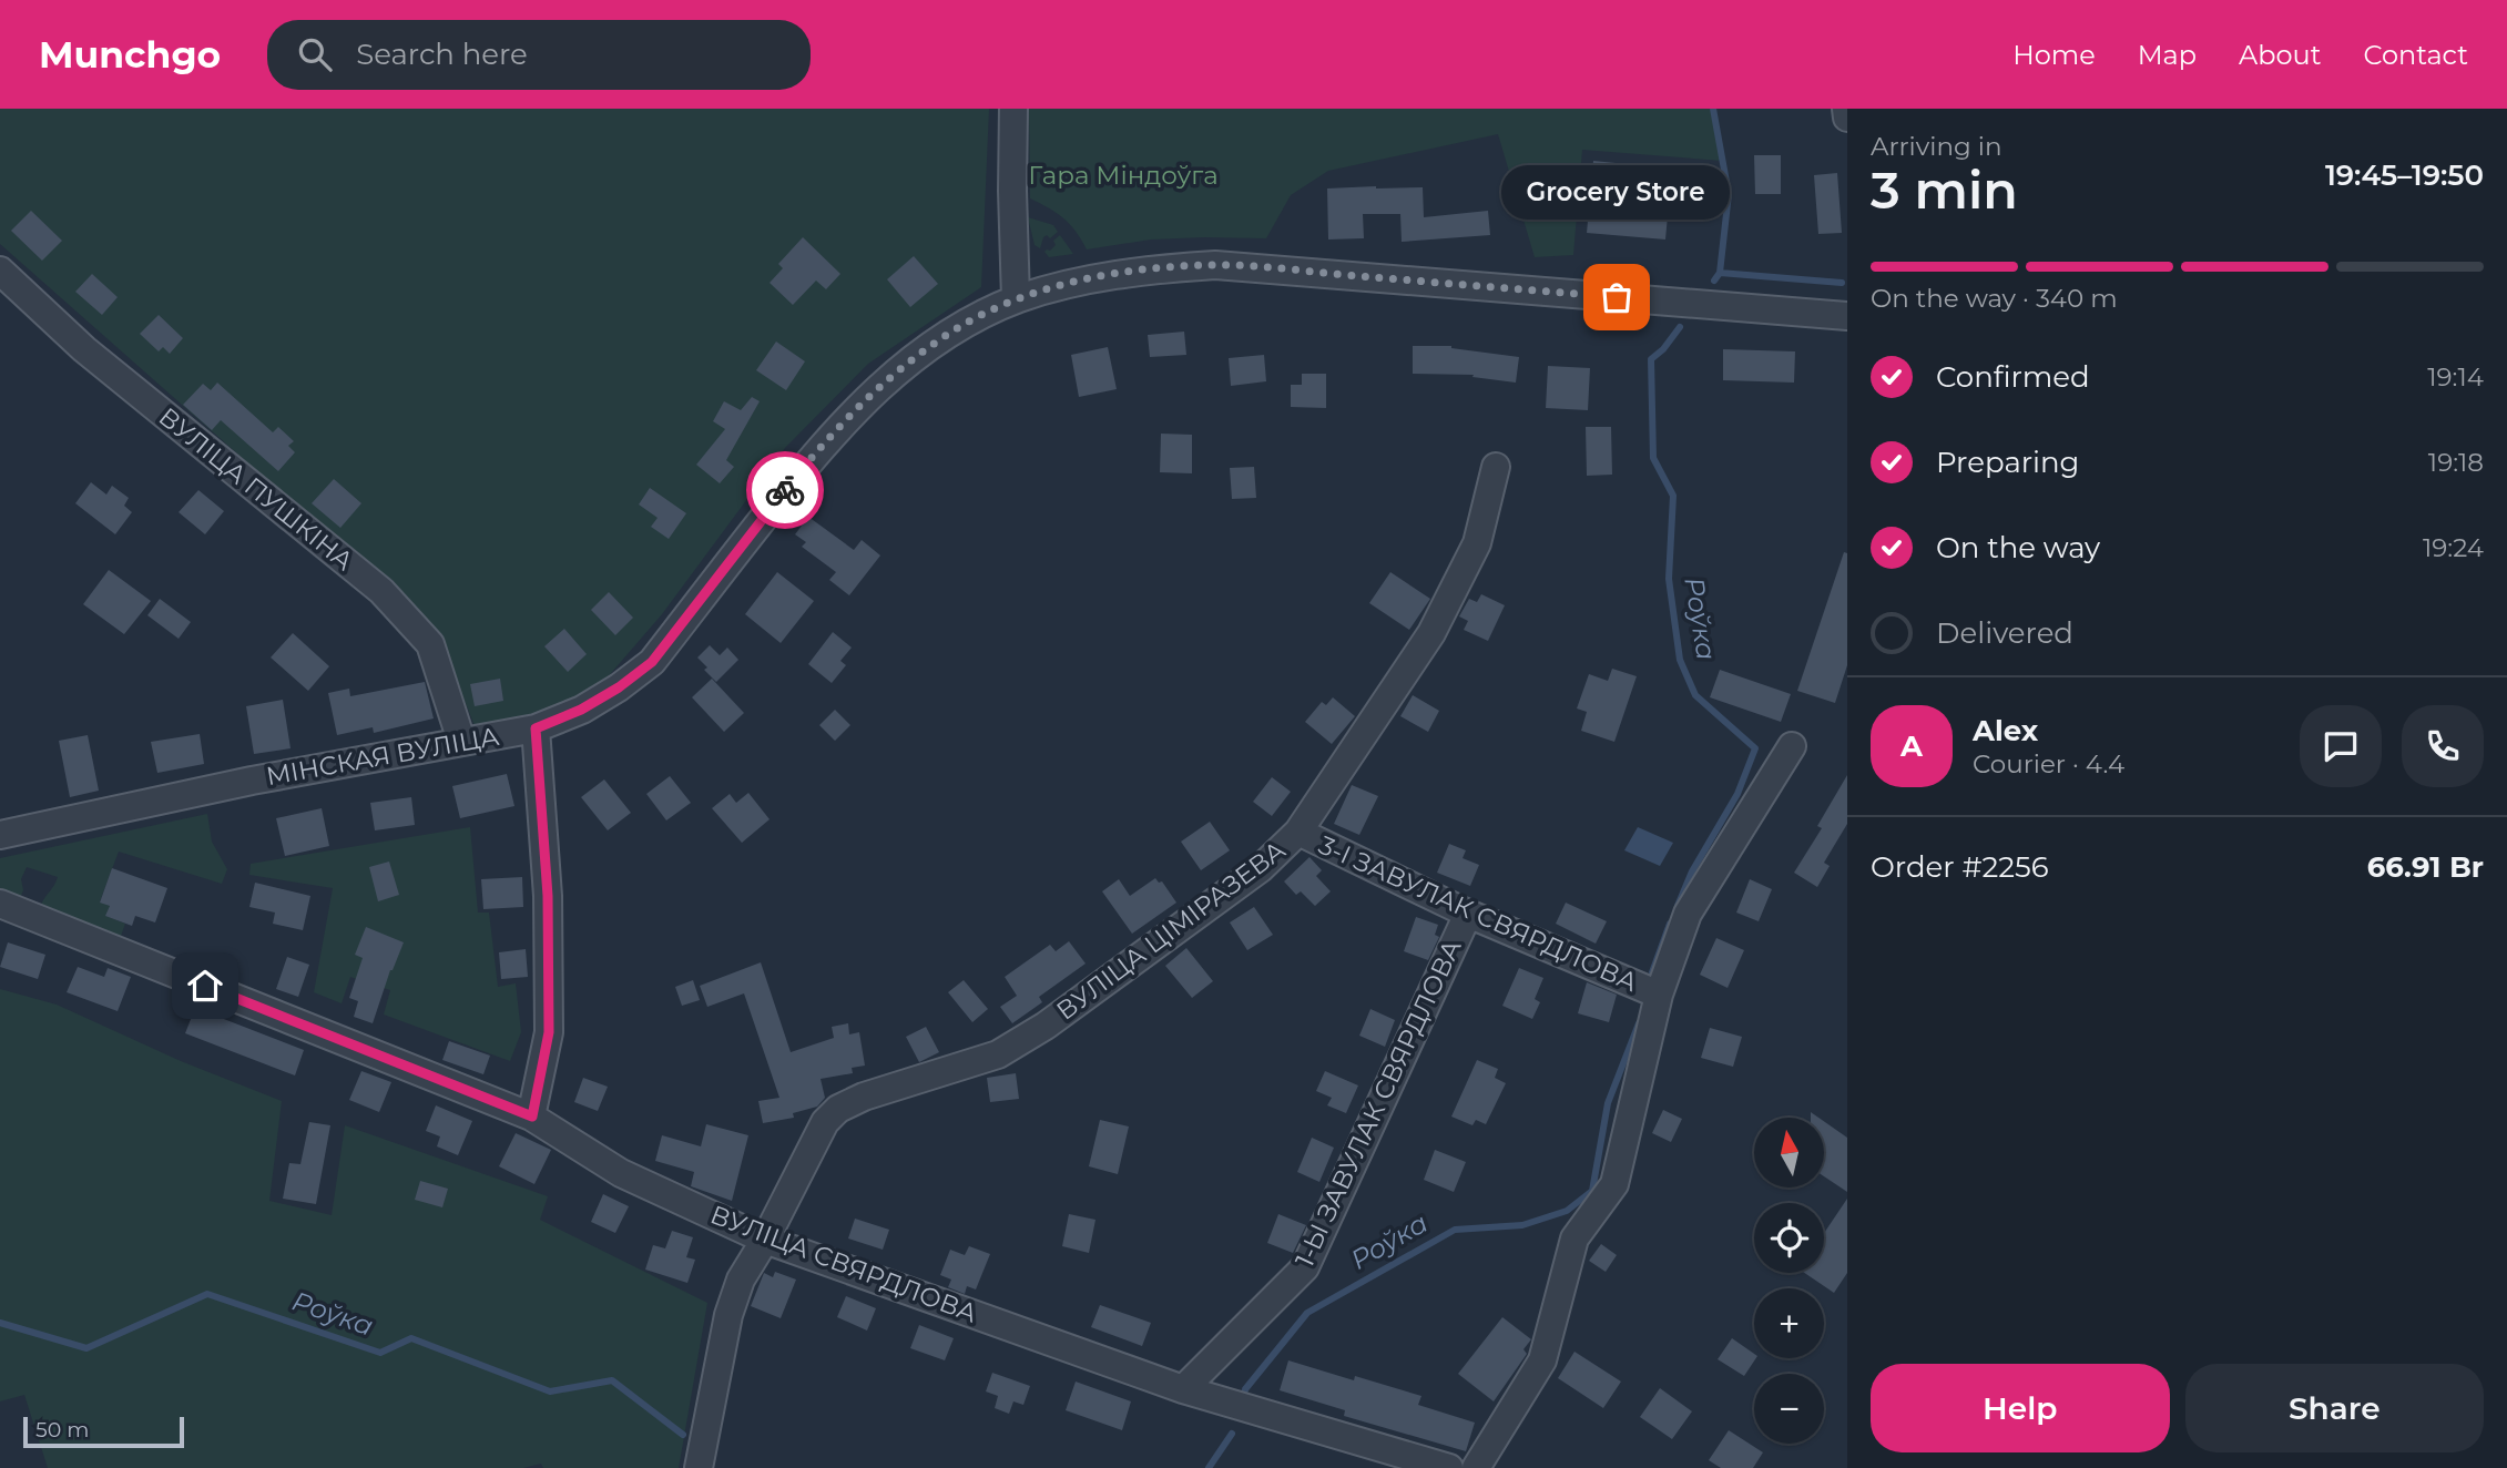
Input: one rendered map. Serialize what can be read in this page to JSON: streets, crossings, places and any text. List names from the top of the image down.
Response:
{
  "streets": {
    "street": [
      "ВУЛІЦА ПУШКІНА",
      "МІНСКАЯ ВУЛІЦА",
      "3-І ЗАВУЛАК СВЯРДЛОВА",
      "ВУЛІЦА ЦІМІРАЗЕВА",
      "1-Ы ЗАВУЛАК СВЯРДЛОВА",
      "ВУЛІЦА СВЯРДЛОВА"
    ]
  },
  "crossings": [
    ["ВУЛІЦА ПУШКІНА", "МІНСКАЯ ВУЛІЦА"],
    ["3-І ЗАВУЛАК СВЯРДЛОВА", "ВУЛІЦА ЦІМІРАЗЕВА"],
    ["3-І ЗАВУЛАК СВЯРДЛОВА", "1-Ы ЗАВУЛАК СВЯРДЛОВА"],
    ["ВУЛІЦА ЦІМІРАЗЕВА", "ВУЛІЦА СВЯРДЛОВА"],
    ["1-Ы ЗАВУЛАК СВЯРДЛОВА", "ВУЛІЦА СВЯРДЛОВА"]
  ],
  "water": ["Роўка"],
  "parks": ["Гара Міндоўга"],
  "places": ["Grocery Store"],
  "scale_bar": "50 m",
  "north": "top",
  "page": {
    "header": "Munchgo",
    "search": "Search here",
    "nav": [
      "Home",
      "Map",
      "About",
      "Contact"
    ],
    "heading": ["3 min", "Arriving in", "19:45–19:50"],
    "panel": [
      "Alex",
      "Courier · 4.4",
      "Order #2256",
      "66.91 Br"
    ],
    "bubble": "Grocery Store",
    "bar": "On the way · 340 m",
    "list": [
      ["Confirmed", "19:14"],
      ["Preparing", "19:18"],
      ["On the way", "19:24"],
      "Delivered"
    ],
    "round": "A",
    "map_buttons": ["+", "−"],
    "buttons": ["Help", "Share"],
    "scale": "50 m"
  }
}
